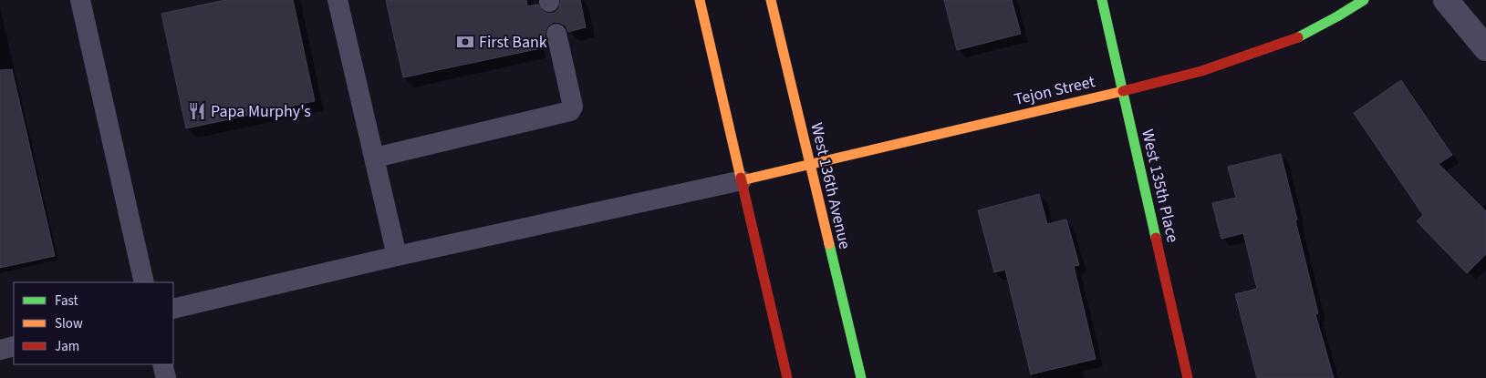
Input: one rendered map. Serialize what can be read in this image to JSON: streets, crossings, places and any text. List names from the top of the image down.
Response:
{
  "streets": {
    "street": ["Tejon Street", "West 136th Avenue", "West 135th Place"]
  },
  "crossings": [
    ["Tejon Street", "West 136th Avenue"],
    ["Tejon Street", "West 135th Place"]
  ],
  "places": {
    "bank": ["First Bank"],
    "restaurant": ["Papa Murphy's"]
  },
  "legend": ["Fast", "Slow", "Jam"]
}
